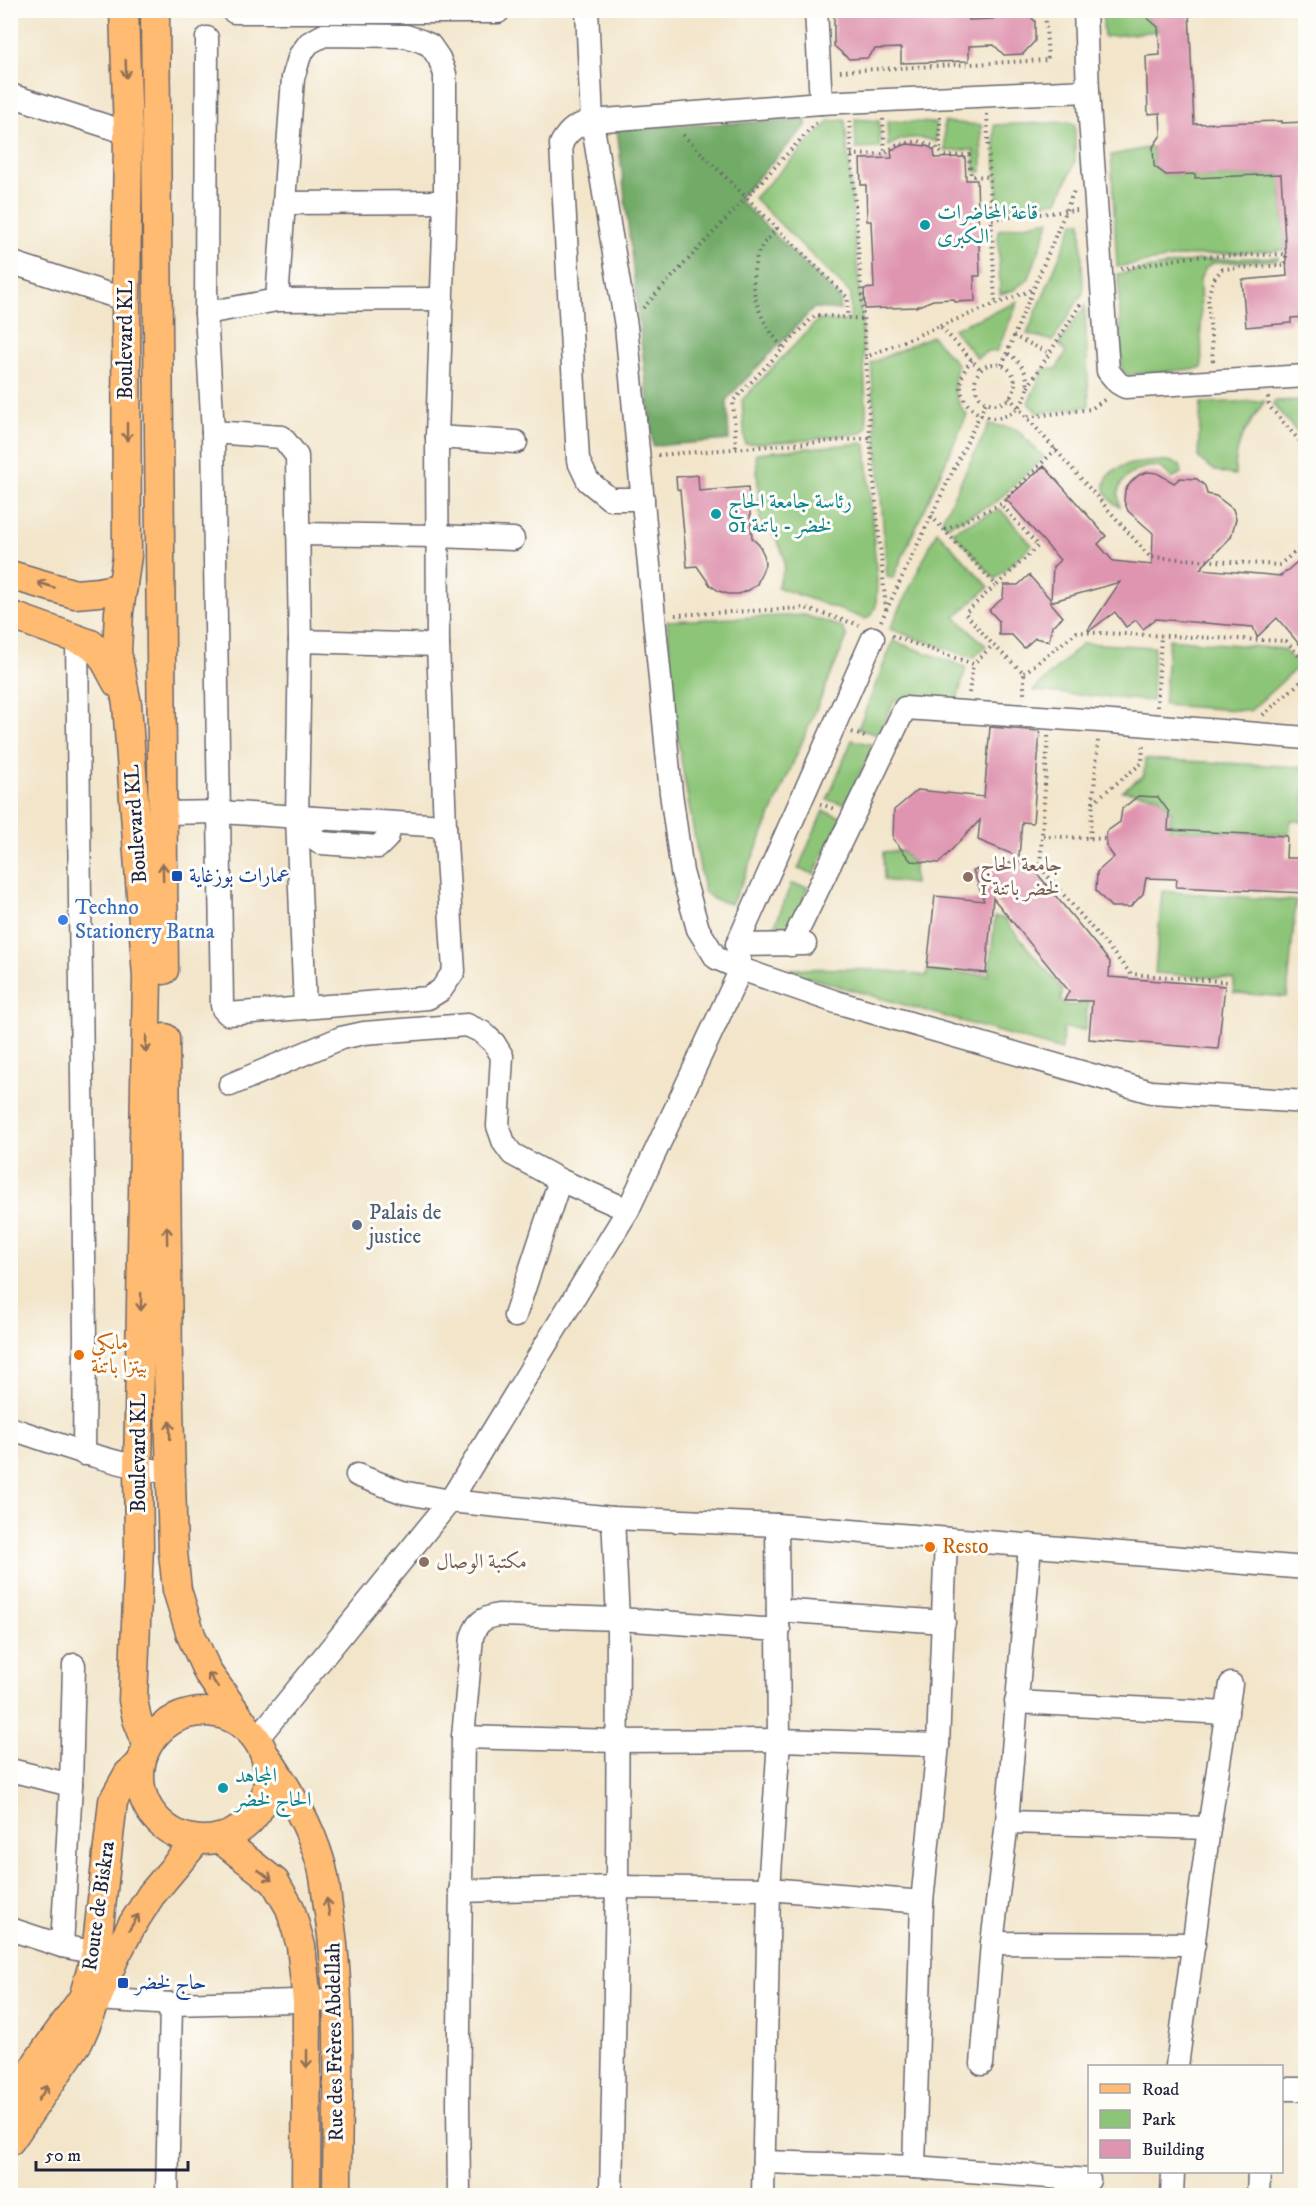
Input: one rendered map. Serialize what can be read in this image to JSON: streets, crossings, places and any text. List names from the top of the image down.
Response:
{
  "streets": {
    "main road": ["Boulevard KL", "Route de Biskra", "Rue des Frères Abdellah"]
  },
  "crossings": [
    ["Boulevard KL", "Route de Biskra"],
    ["Boulevard KL", "Rue des Frères Abdellah"],
    ["Route de Biskra", "Rue des Frères Abdellah"]
  ],
  "places": {
    "other": [
      "قاعة المحاضرات الكبرى",
      "رئاسة جامعة الحاج لخضر - باتنة 01",
      "جامعة الحاج لخضر باتنة 1",
      "Techno Stationery Batna",
      "Palais de justice",
      "مايكي بيتزا باتنة",
      "Resto",
      "مكتبة الوصال",
      "المجاهد الحاج لخضر"
    ],
    "transit": ["عمارات بوزغاية", "حاج لخضر"]
  },
  "legend": ["Road", "Park", "Building"],
  "scale_bar": "50 m"
}
